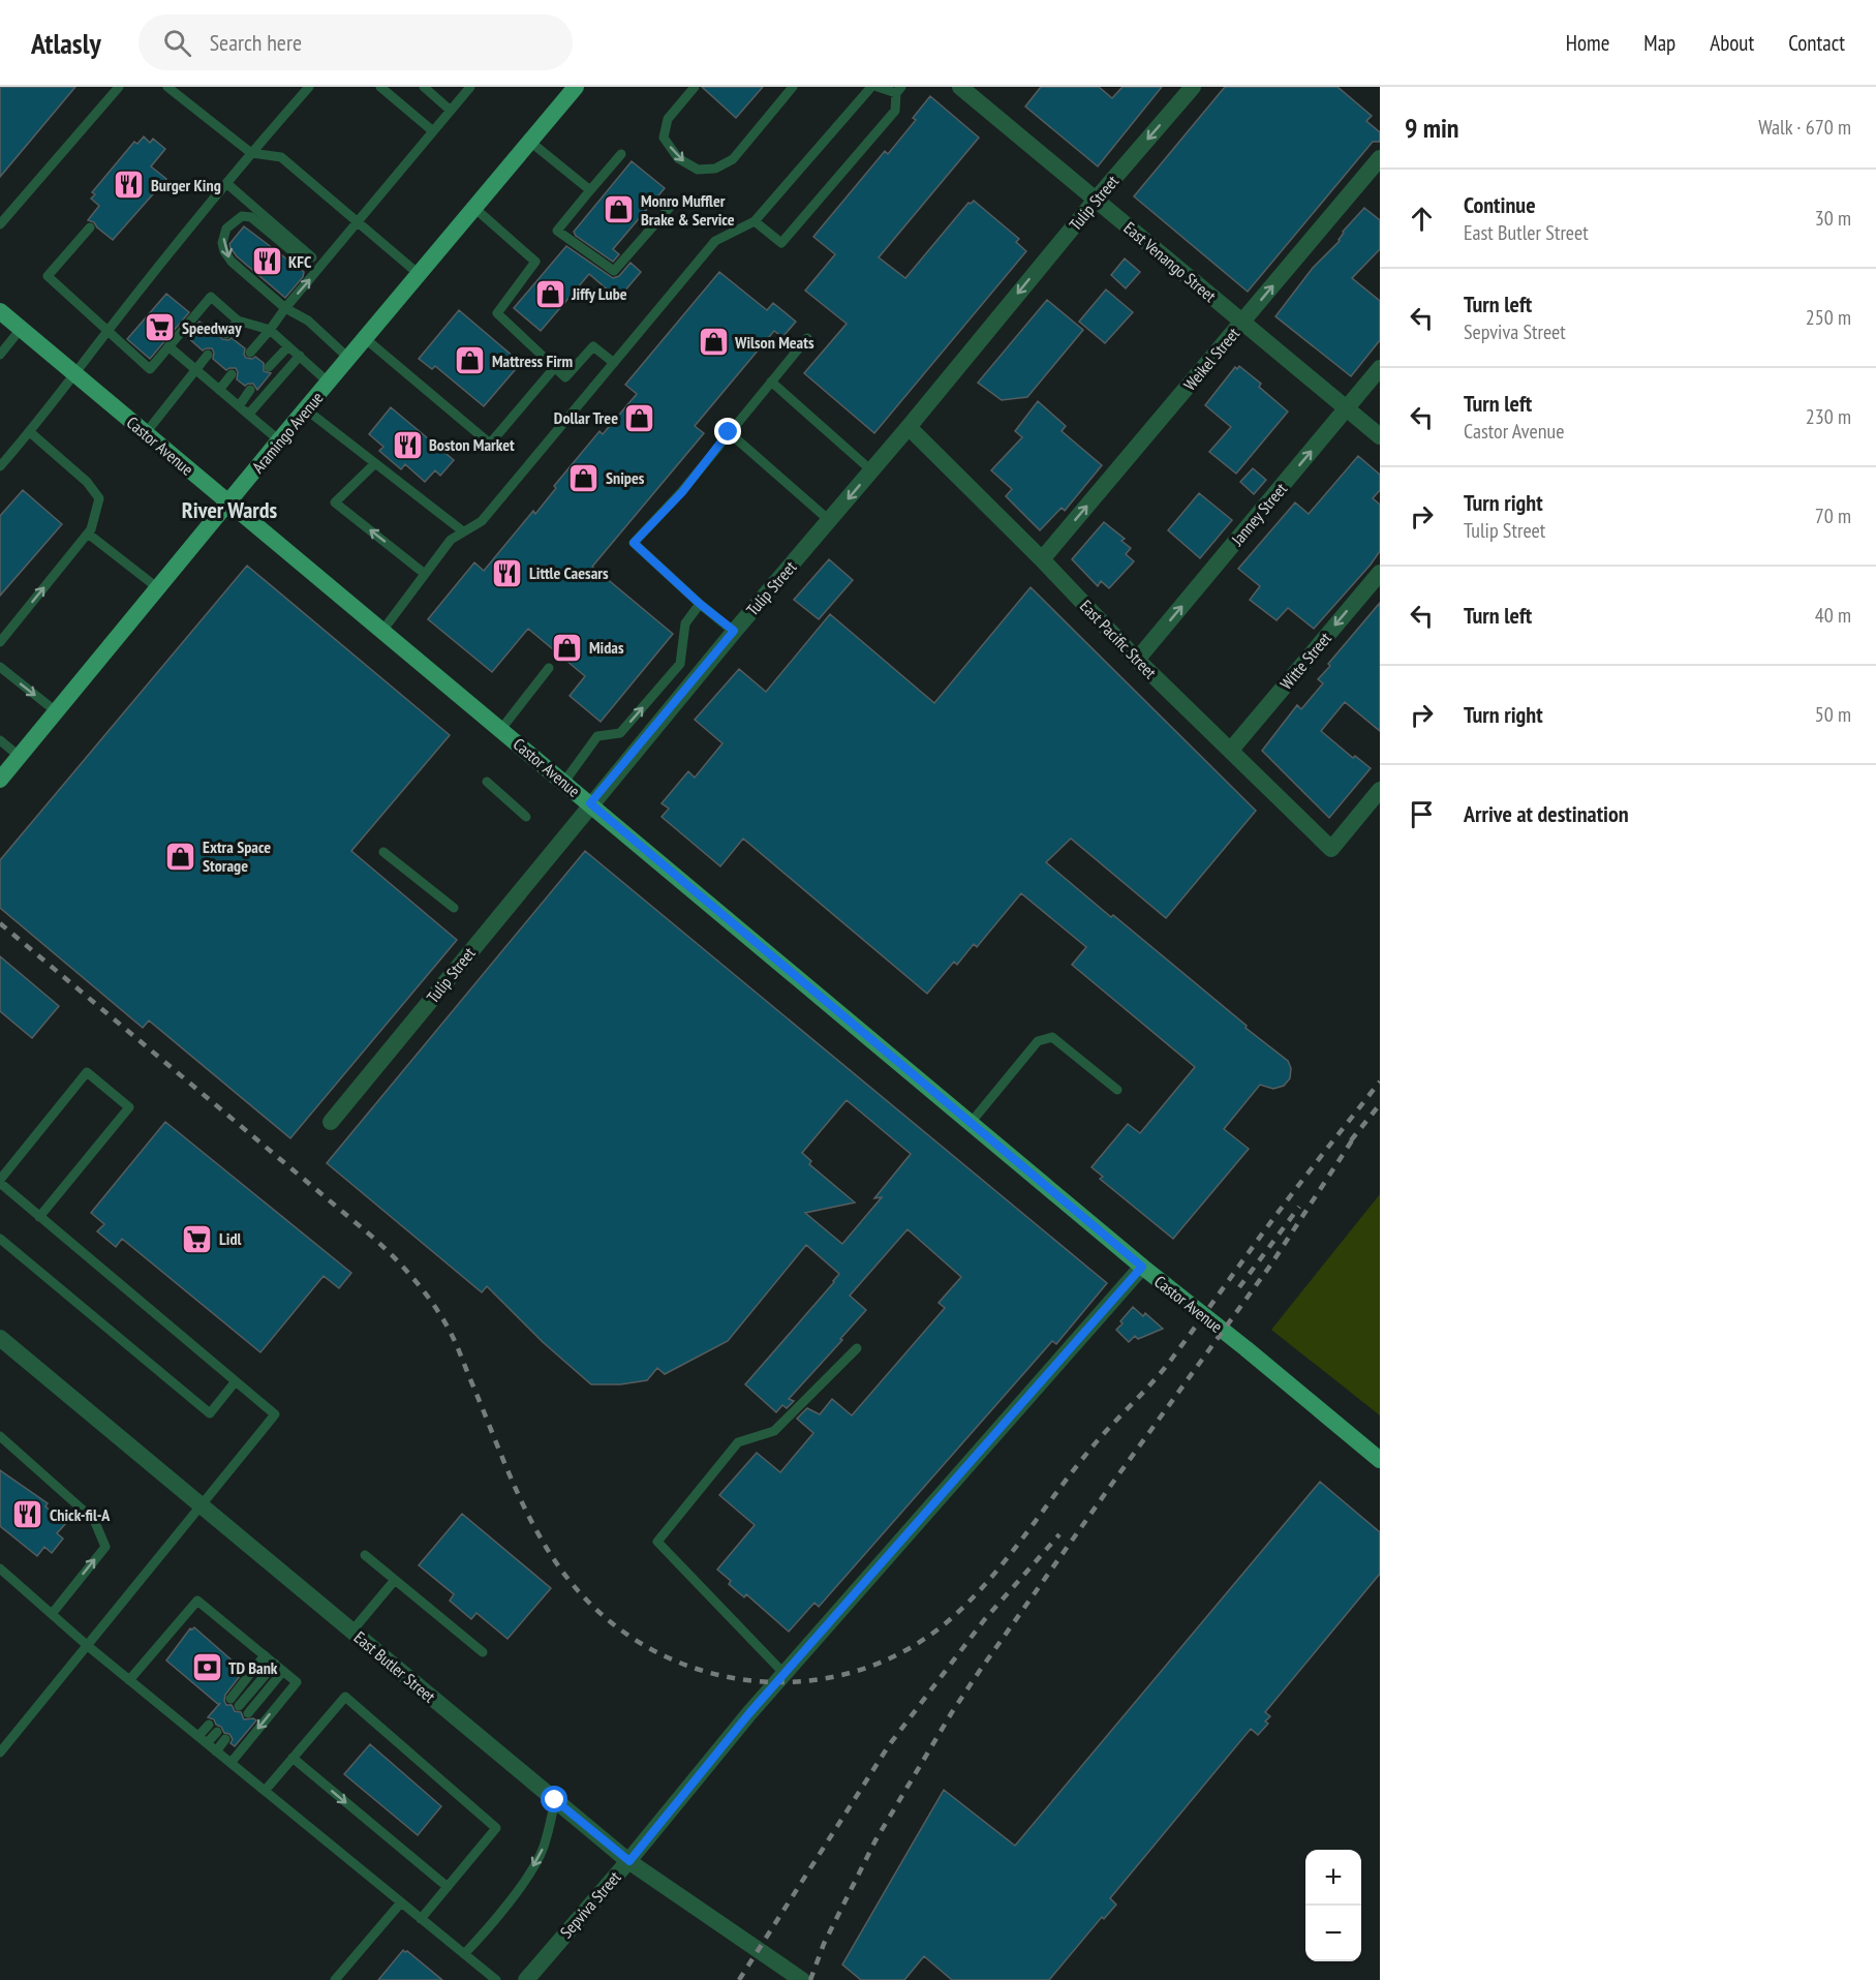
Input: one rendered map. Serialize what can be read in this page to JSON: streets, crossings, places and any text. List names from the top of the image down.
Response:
{
  "streets": {
    "main road": ["Aramingo Avenue", "Castor Avenue"],
    "street": [
      "Tulip Street",
      "East Venango Street",
      "Weikel Street",
      "Janney Street",
      "East Pacific Street",
      "Witte Street",
      "East Butler Street",
      "Sepviva Street"
    ]
  },
  "crossings": [
    ["Tulip Street", "East Venango Street"],
    ["Tulip Street", "Castor Avenue"],
    ["Tulip Street", "East Pacific Street"],
    ["East Venango Street", "Weikel Street"],
    ["East Venango Street", "Janney Street"],
    ["Weikel Street", "East Pacific Street"],
    ["Aramingo Avenue", "Castor Avenue"],
    ["Castor Avenue", "Sepviva Street"],
    ["Janney Street", "East Pacific Street"],
    ["East Pacific Street", "Witte Street"],
    ["East Butler Street", "Sepviva Street"]
  ],
  "one_way": [
    "Tulip Street",
    "Weikel Street",
    "Janney Street",
    "Witte Street"
  ],
  "districts": ["River Wards"],
  "places": {
    "restaurant": [
      "Burger King",
      "KFC",
      "Boston Market",
      "Little Caesars",
      "Chick-fil-A"
    ],
    "shop": [
      "Monro Muffler Brake & Service",
      "Jiffy Lube",
      "Wilson Meats",
      "Mattress Firm",
      "Dollar Tree",
      "Snipes",
      "Midas",
      "Extra Space Storage"
    ],
    "supermarket": ["Speedway", "Lidl"],
    "bank": ["TD Bank"]
  },
  "page": {
    "header": "Atlasly",
    "search": "Search here",
    "nav": [
      "Home",
      "Map",
      "About",
      "Contact"
    ],
    "heading": ["9 min", "Walk · 670 m"],
    "list": [
      ["Continue", "East Butler Street", "30 m"],
      ["Turn left", "Sepviva Street", "250 m"],
      ["Turn left", "Castor Avenue", "230 m"],
      ["Turn right", "Tulip Street", "70 m"],
      ["Turn left", "40 m"],
      ["Turn right", "50 m"],
      "Arrive at destination"
    ],
    "map_buttons": ["+", "−"]
  }
}
